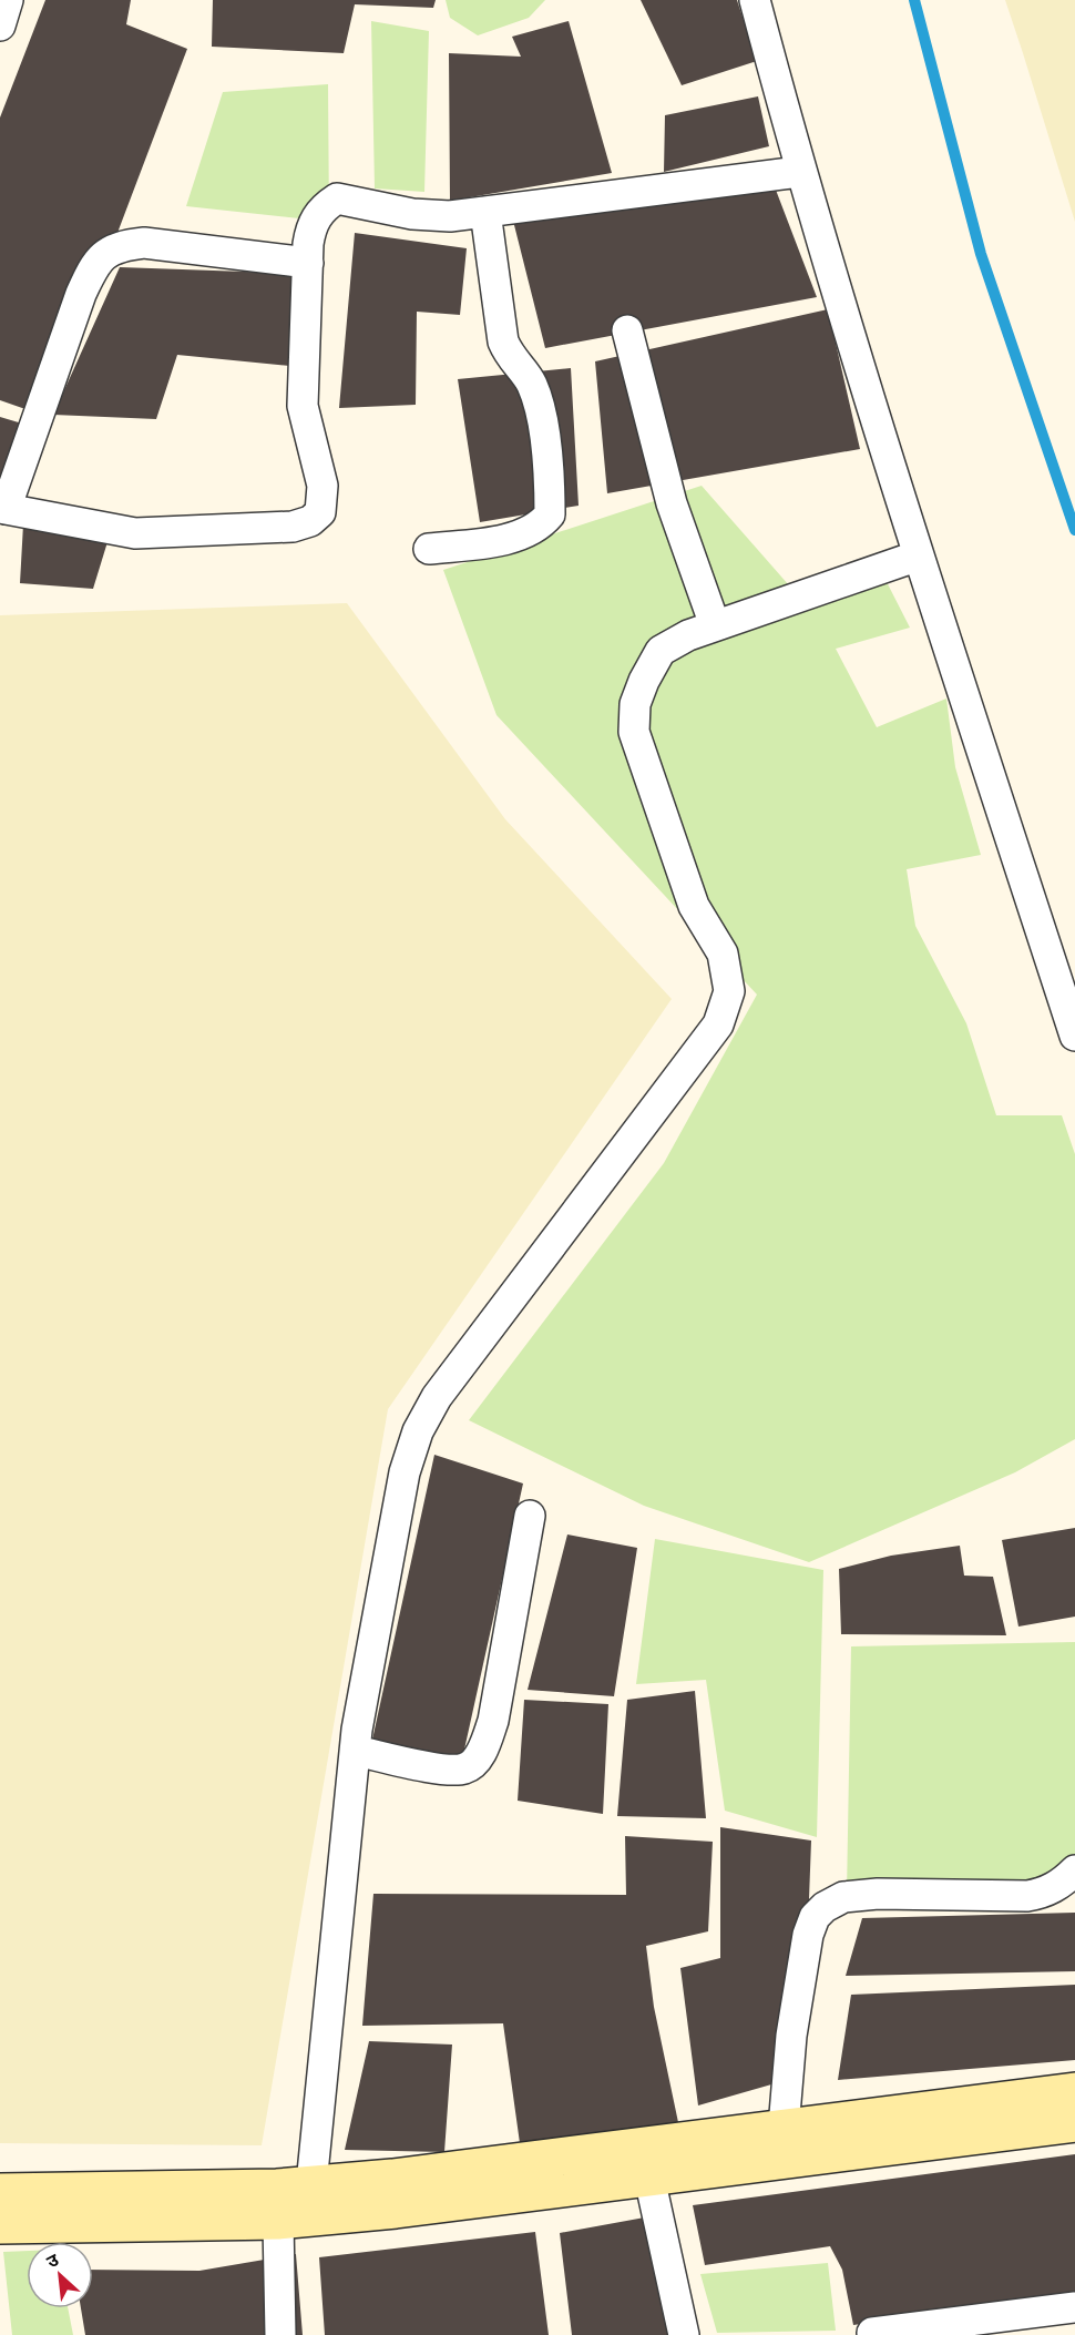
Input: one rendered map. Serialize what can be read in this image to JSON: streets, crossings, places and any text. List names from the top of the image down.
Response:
{
  "north": "top left"
}
